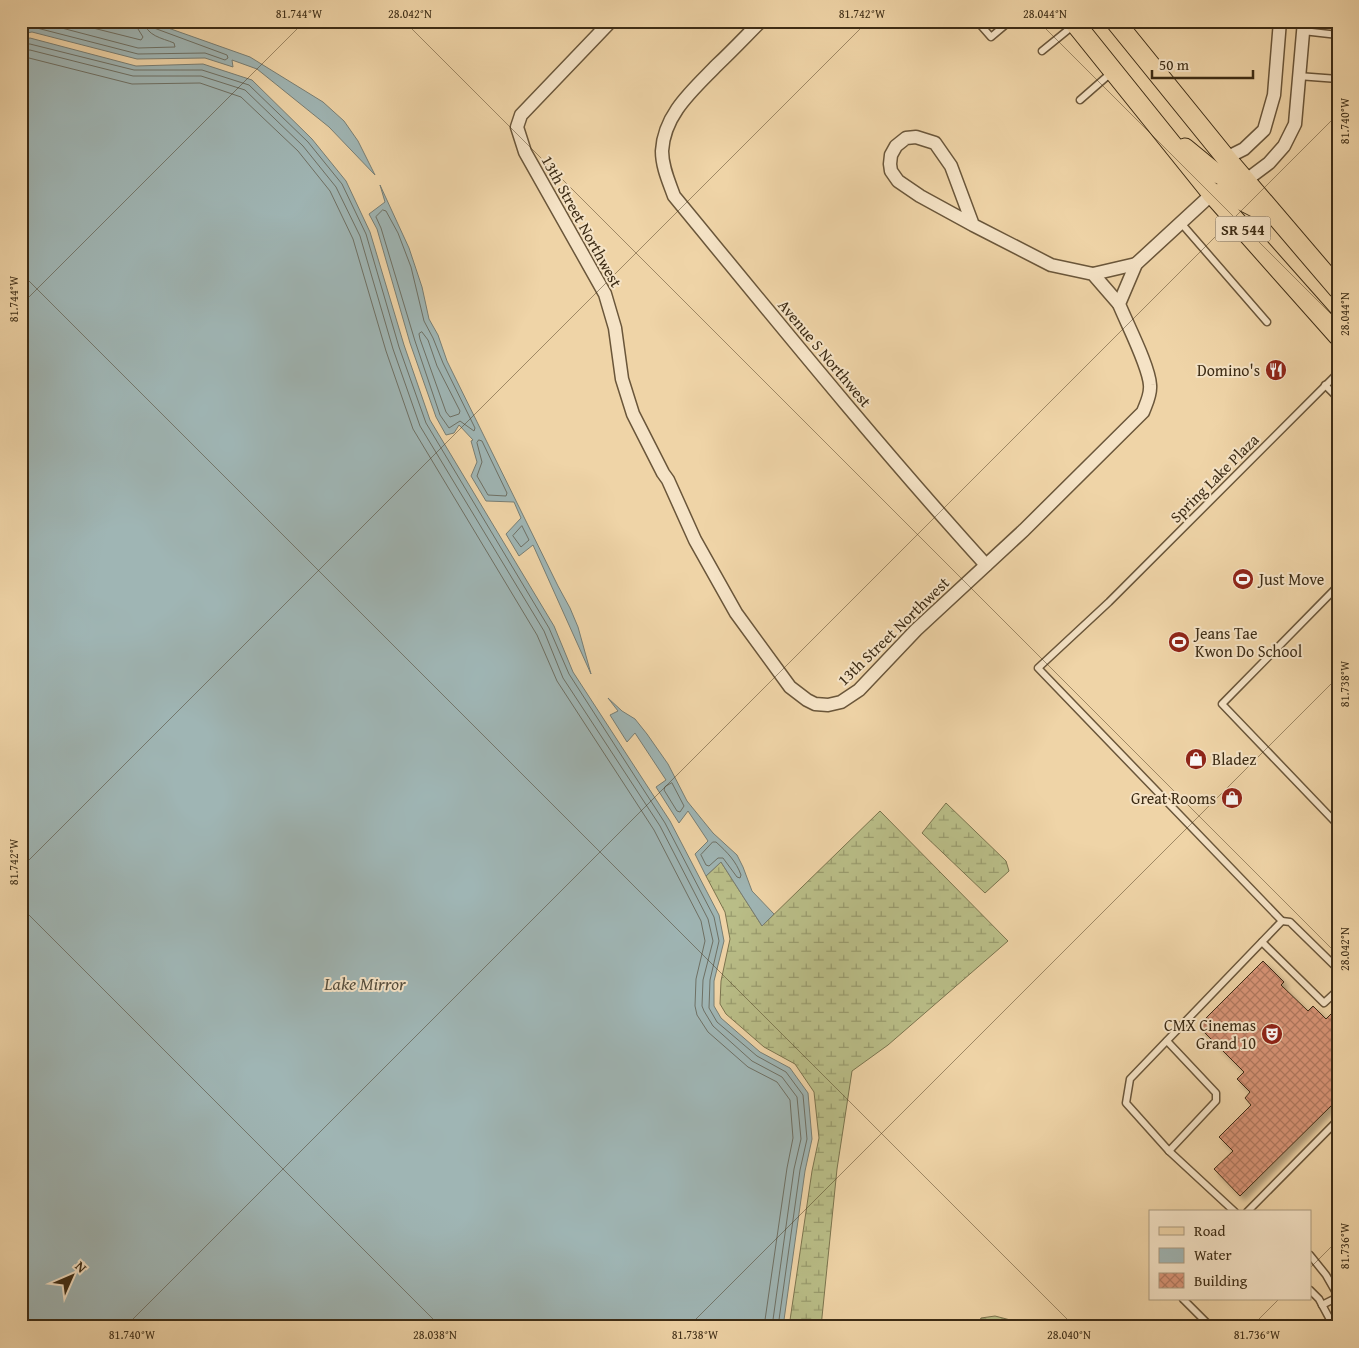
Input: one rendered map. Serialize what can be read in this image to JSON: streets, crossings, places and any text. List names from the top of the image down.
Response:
{
  "streets": {
    "main road": ["SR 544"],
    "street": ["13th Street Northwest", "Avenue S Northwest"],
    "lane": ["Spring Lake Plaza"]
  },
  "crossings": [
    ["13th Street Northwest", "Avenue S Northwest"]
  ],
  "water": ["Lake Mirror"],
  "places": {
    "restaurant": ["Domino's"],
    "sports": ["Just Move", "Jeans Tae Kwon Do School"],
    "shop": ["Bladez", "Great Rooms"],
    "theatre": ["CMX Cinemas Grand 10"]
  },
  "legend": ["Road", "Water", "Building"],
  "scale_bar": "50 m",
  "north": "top right",
  "coordinates": [
    "81.744°W",
    "28.042°N",
    "81.742°W",
    "28.044°N",
    "81.740°W",
    "81.738°W",
    "81.736°W",
    "28.038°N",
    "28.040°N"
  ]
}
